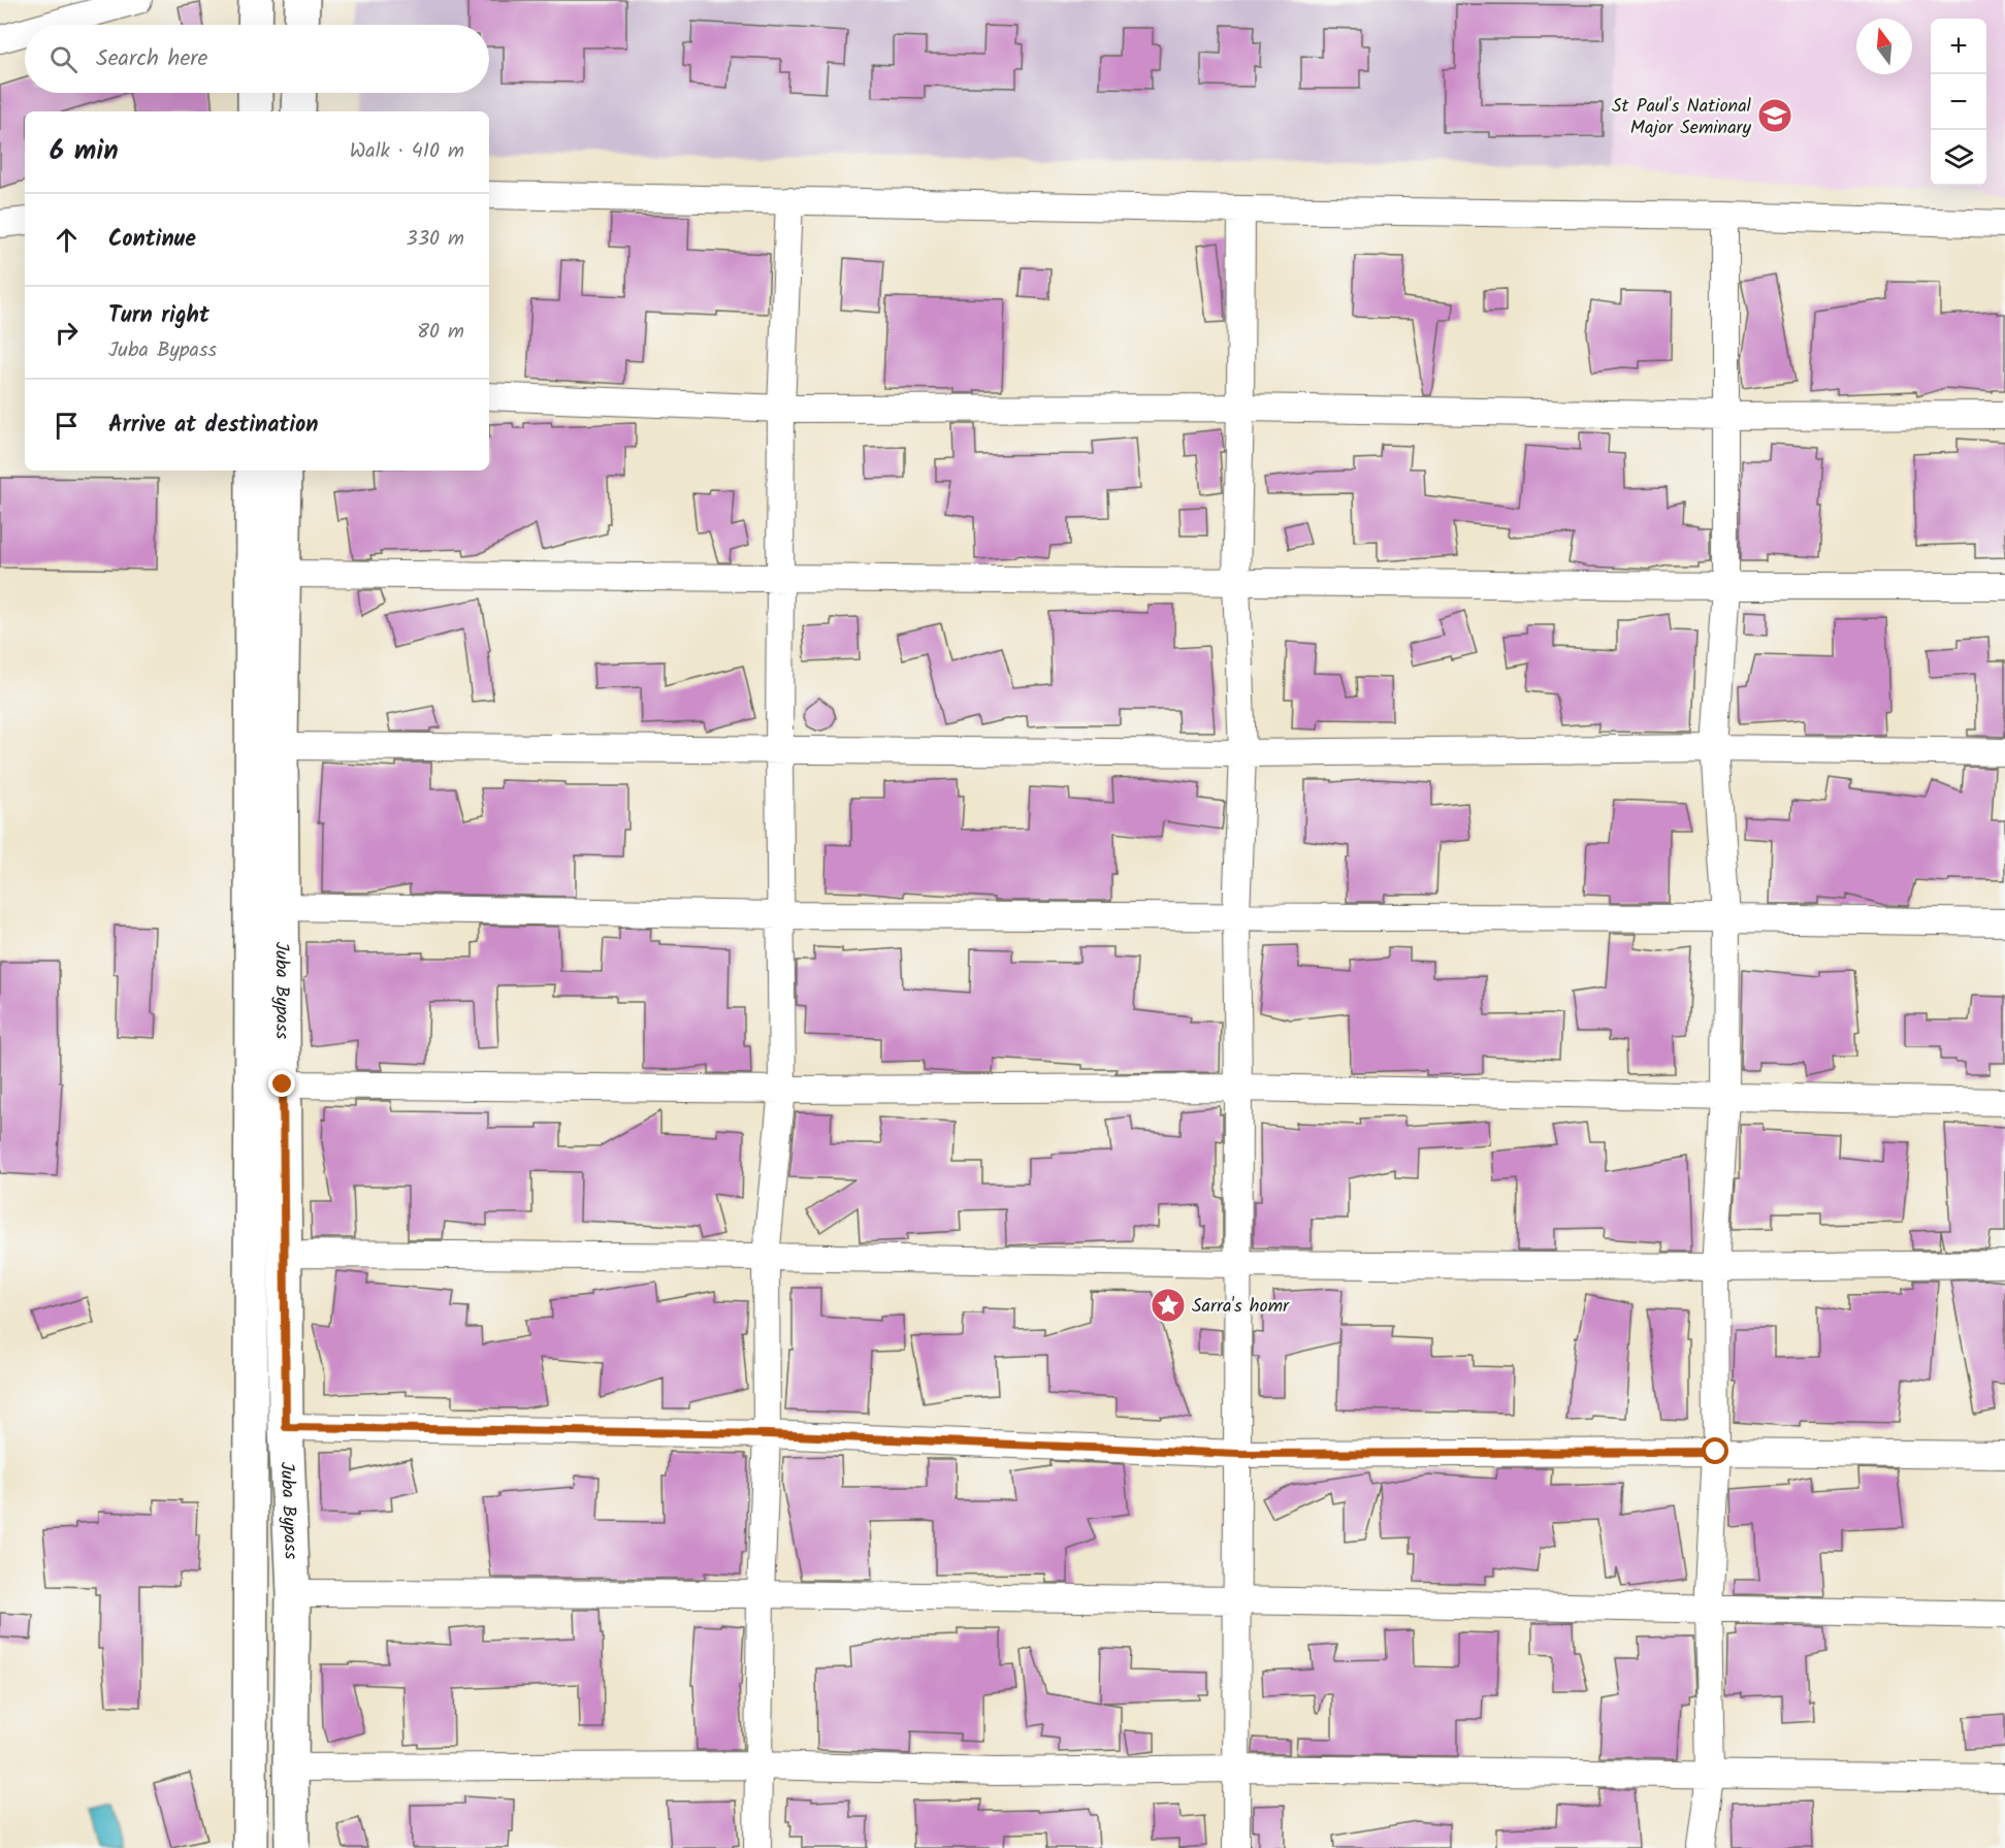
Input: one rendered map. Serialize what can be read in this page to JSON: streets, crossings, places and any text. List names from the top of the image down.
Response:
{
  "streets": {
    "main road": ["Juba Bypass"]
  },
  "places": {
    "school or university": ["St Paul's National Major Seminary"],
    "place": ["Sarra's homr"]
  },
  "north": "top",
  "page": {
    "map_buttons": ["+", "−"],
    "search": "Search here",
    "heading": ["6 min", "Walk · 410 m"],
    "list": [
      ["Continue", "330 m"],
      ["Turn right", "Juba Bypass", "80 m"],
      "Arrive at destination"
    ]
  }
}
